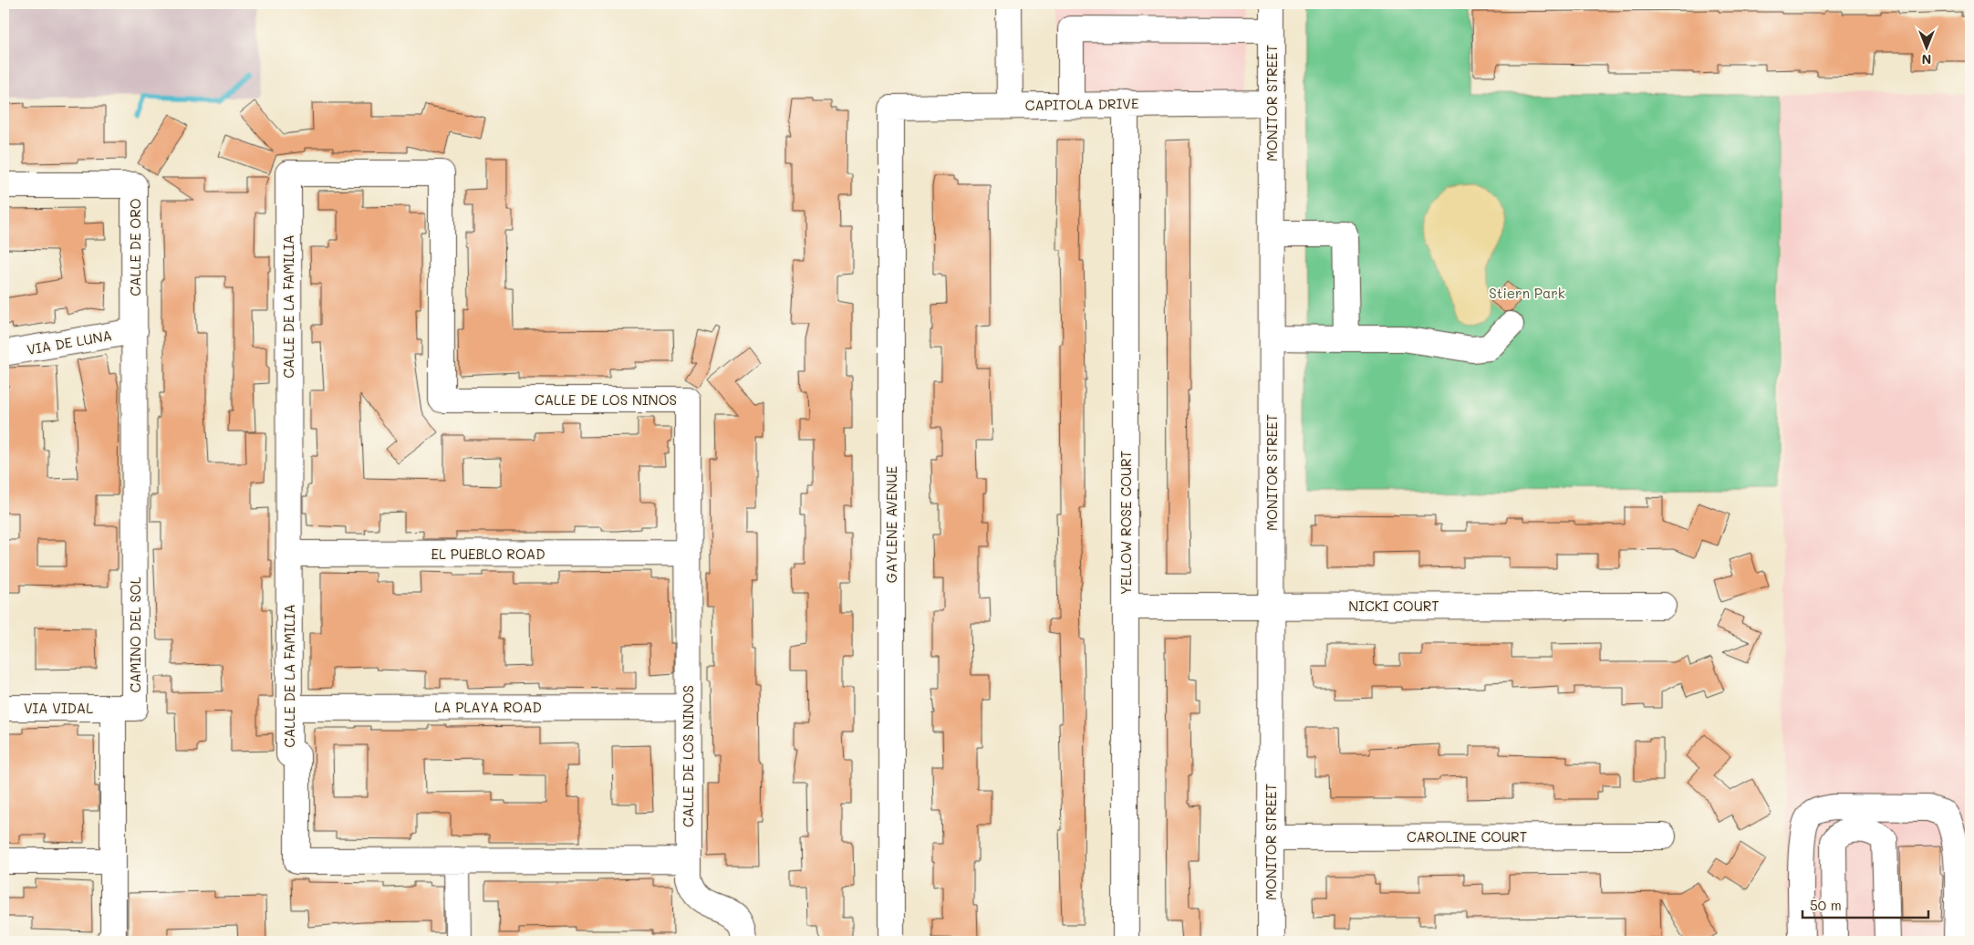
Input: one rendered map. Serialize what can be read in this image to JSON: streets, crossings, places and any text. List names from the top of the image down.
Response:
{
  "streets": {
    "street": [
      "MONITOR STREET",
      "CAPITOLA DRIVE",
      "CALLE DE ORO",
      "CALLE DE LA FAMILIA",
      "VIA DE LUNA",
      "CALLE DE LOS NINOS",
      "YELLOW ROSE COURT",
      "GAYLENE AVENUE",
      "EL PUEBLO ROAD",
      "NICKI COURT",
      "CAMINO DEL SOL",
      "LA PLAYA ROAD",
      "VIA VIDAL",
      "CAROLINE COURT"
    ]
  },
  "crossings": [
    ["MONITOR STREET", "CAPITOLA DRIVE"],
    ["MONITOR STREET", "NICKI COURT"],
    ["MONITOR STREET", "CAROLINE COURT"],
    ["CAPITOLA DRIVE", "YELLOW ROSE COURT"],
    ["CAPITOLA DRIVE", "GAYLENE AVENUE"],
    ["CALLE DE ORO", "VIA DE LUNA"],
    ["CALLE DE ORO", "CAMINO DEL SOL"],
    ["CALLE DE LA FAMILIA", "CALLE DE LOS NINOS"],
    ["CALLE DE LA FAMILIA", "EL PUEBLO ROAD"],
    ["CALLE DE LA FAMILIA", "LA PLAYA ROAD"],
    ["VIA DE LUNA", "CAMINO DEL SOL"],
    ["CALLE DE LOS NINOS", "EL PUEBLO ROAD"],
    ["CALLE DE LOS NINOS", "LA PLAYA ROAD"],
    ["YELLOW ROSE COURT", "NICKI COURT"],
    ["CAMINO DEL SOL", "VIA VIDAL"]
  ],
  "parks": ["Stiern Park"],
  "scale_bar": "50 m",
  "north": "bottom"
}
